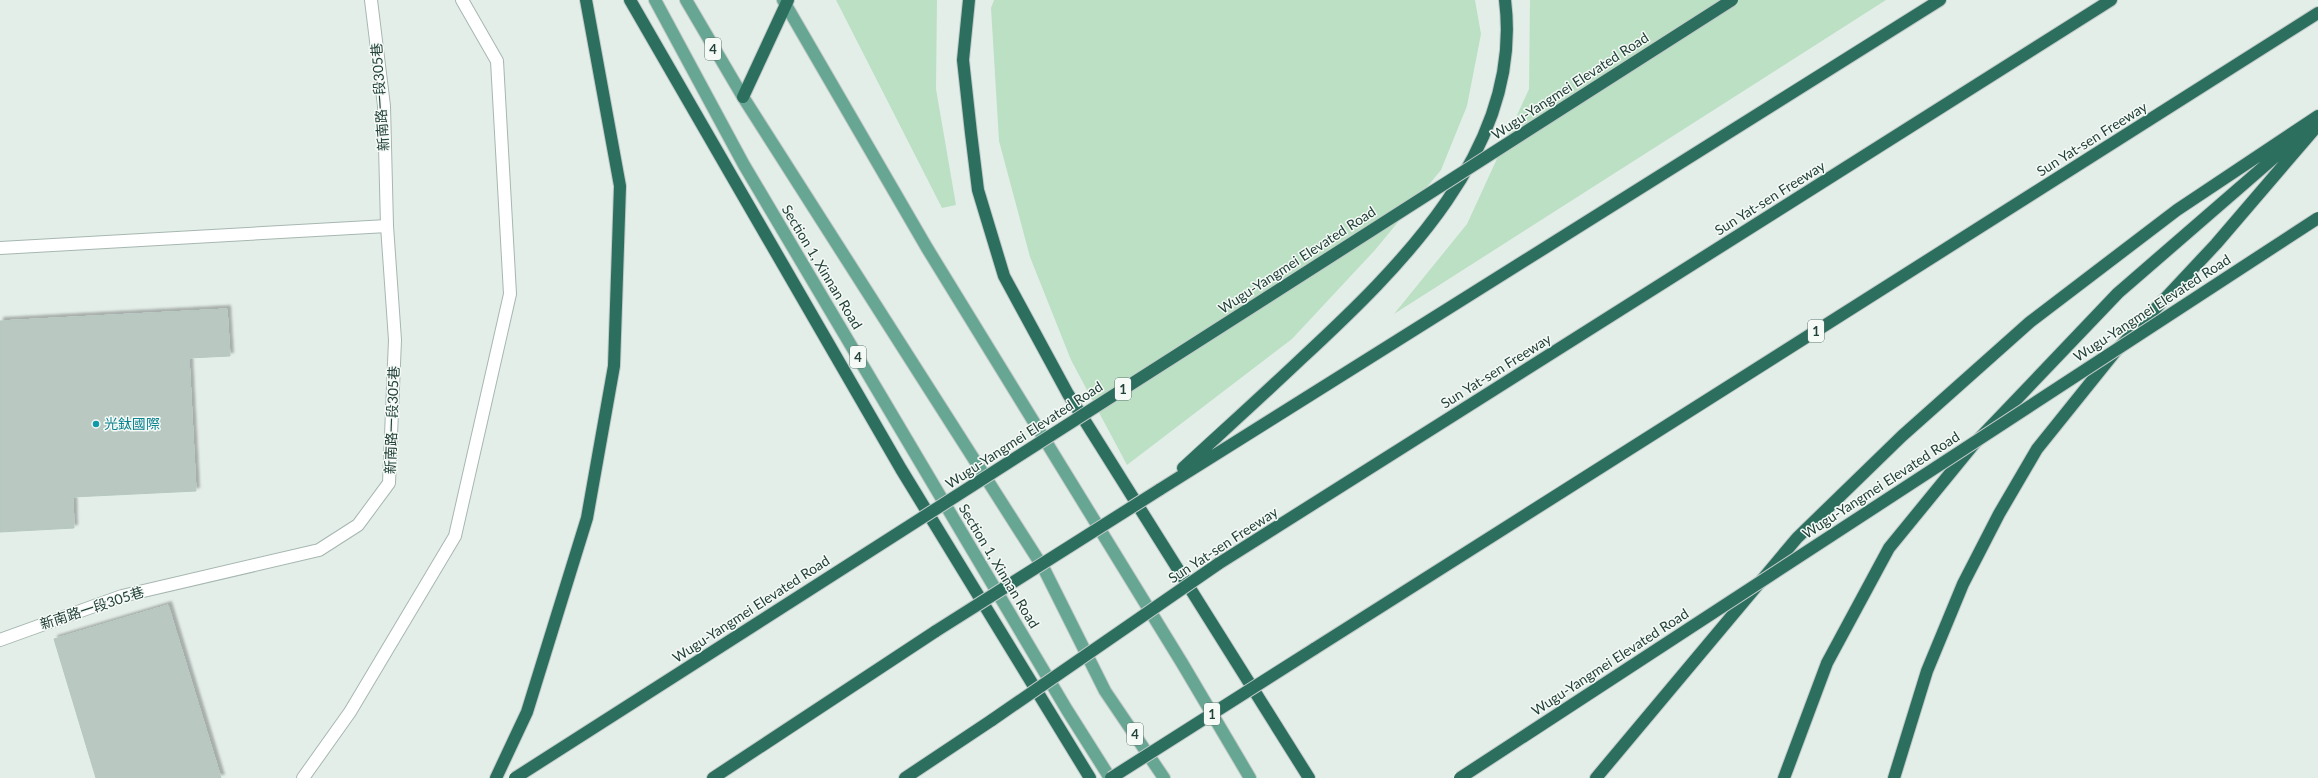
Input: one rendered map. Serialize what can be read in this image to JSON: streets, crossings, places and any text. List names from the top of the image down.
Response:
{
  "streets": {
    "highway": ["Wugu-Yangmei Elevated Road", "Sun Yat-sen Freeway", "1"],
    "main road": ["4", "Section 1, Xinnan Road"],
    "street": ["新南路一段305巷"]
  },
  "crossings": [
    ["Sun Yat-sen Freeway", "Section 1, Xinnan Road"]
  ],
  "places": ["光鈦國際"]
}
